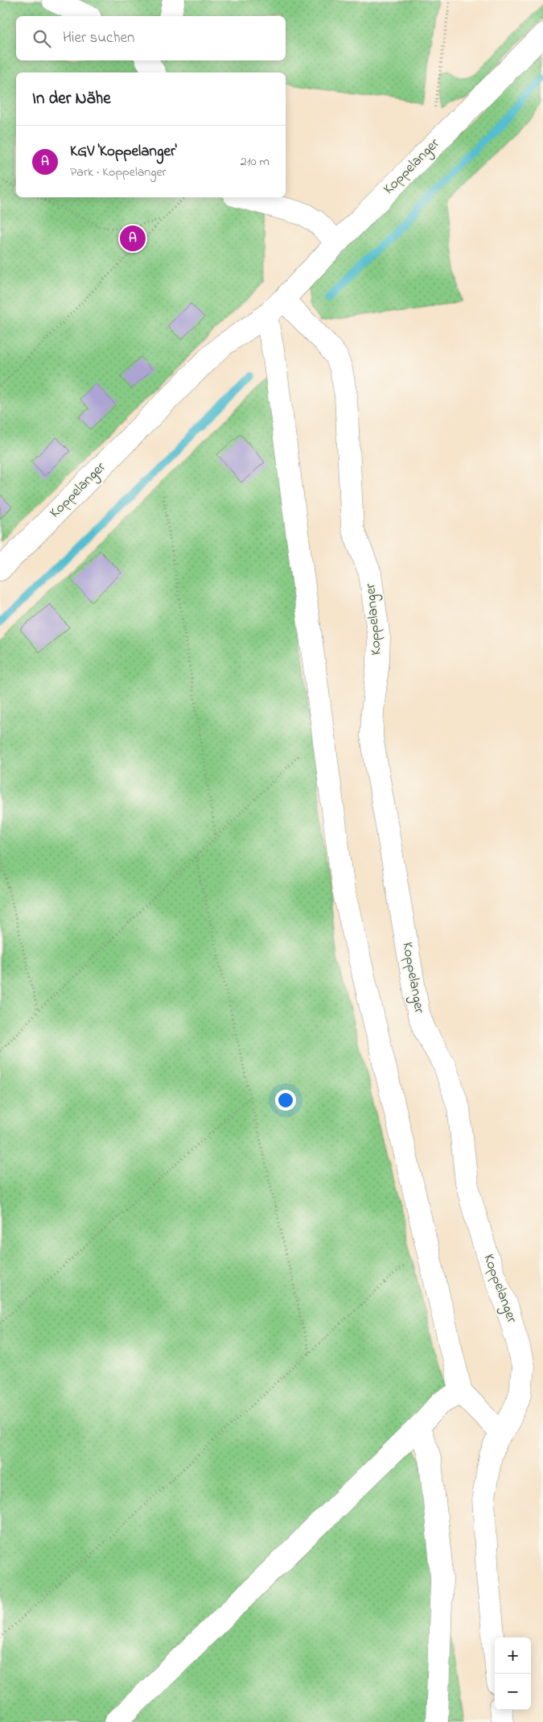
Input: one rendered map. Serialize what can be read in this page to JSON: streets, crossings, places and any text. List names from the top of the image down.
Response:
{
  "streets": {
    "street": ["Koppelanger"]
  },
  "page": {
    "search": "Hier suchen",
    "heading": "In der Nähe",
    "list": [
      {
        "mark": "A",
        "name": "KGV 'Koppelanger'",
        "note": "Park · Koppelanger",
        "value": "210 m"
      }
    ],
    "pins": "A",
    "map_buttons": ["+", "−"]
  }
}
